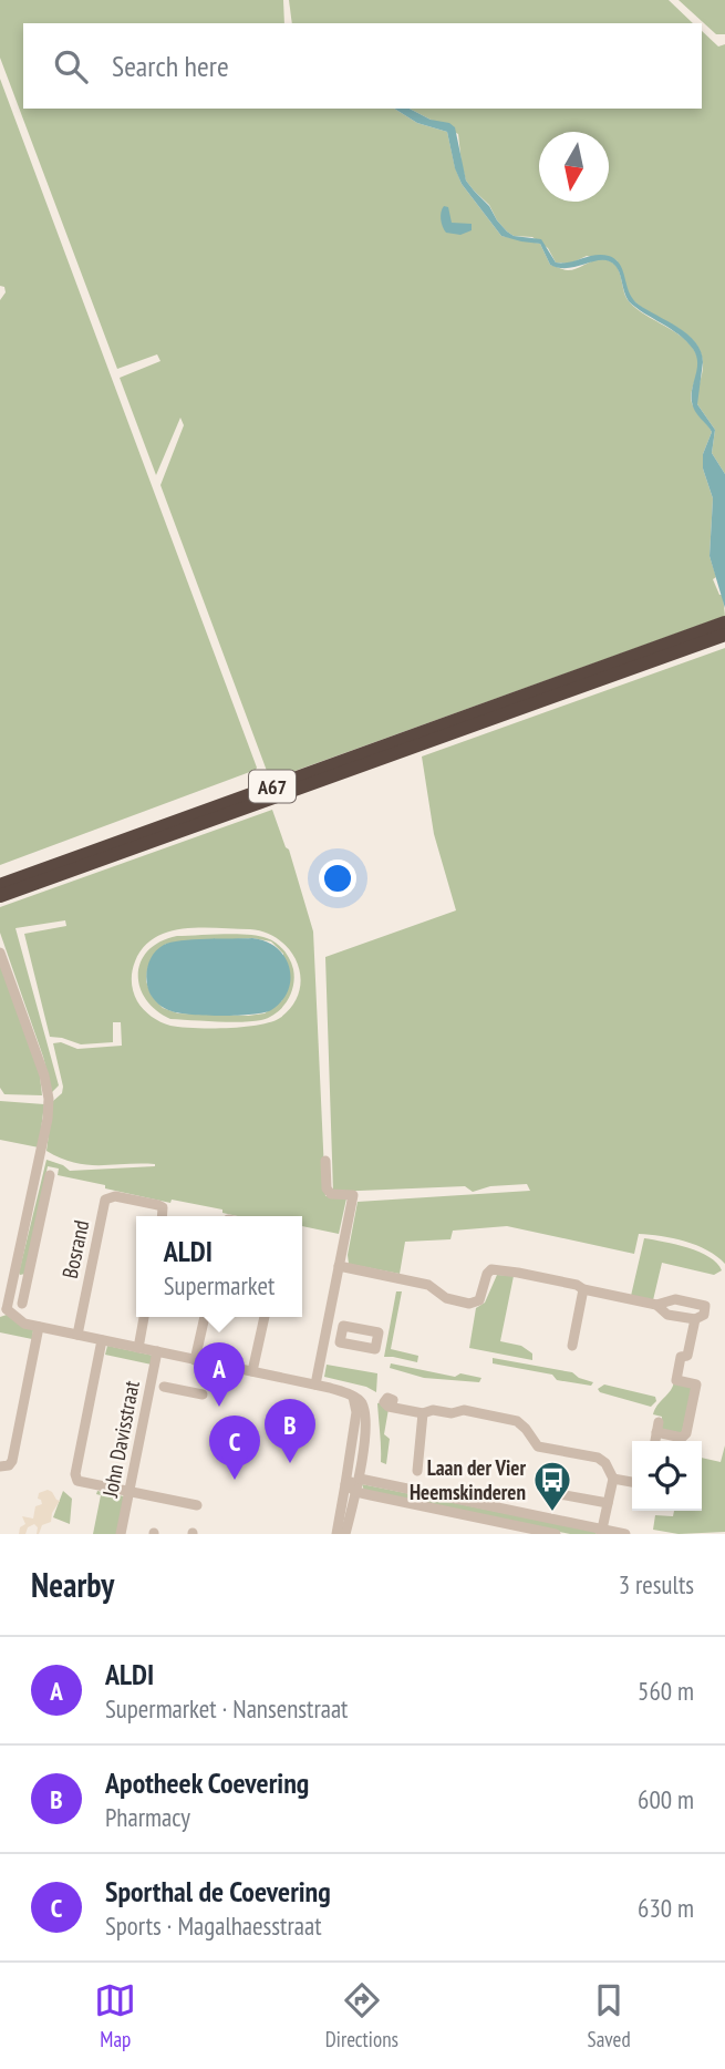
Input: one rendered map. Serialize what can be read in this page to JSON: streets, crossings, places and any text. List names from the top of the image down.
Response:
{
  "streets": {
    "highway": ["A67"],
    "street": ["Bosrand", "John Davisstraat"]
  },
  "places": {
    "bus stop": ["Laan der Vier Heemskinderen"]
  },
  "north": "bottom",
  "page": {
    "search": "Search here",
    "popup": ["ALDI", "Supermarket"],
    "pins": ["A", "B", "C"],
    "heading": ["Nearby", "3 results"],
    "list": [
      {
        "mark": "A",
        "name": "ALDI",
        "note": "Supermarket · Nansenstraat",
        "value": "560 m"
      },
      {
        "mark": "B",
        "name": "Apotheek Coevering",
        "note": "Pharmacy",
        "value": "600 m"
      },
      {
        "mark": "C",
        "name": "Sporthal de Coevering",
        "note": "Sports · Magalhaesstraat",
        "value": "630 m"
      }
    ],
    "nav": ["Map", "Directions", "Saved"]
  }
}
